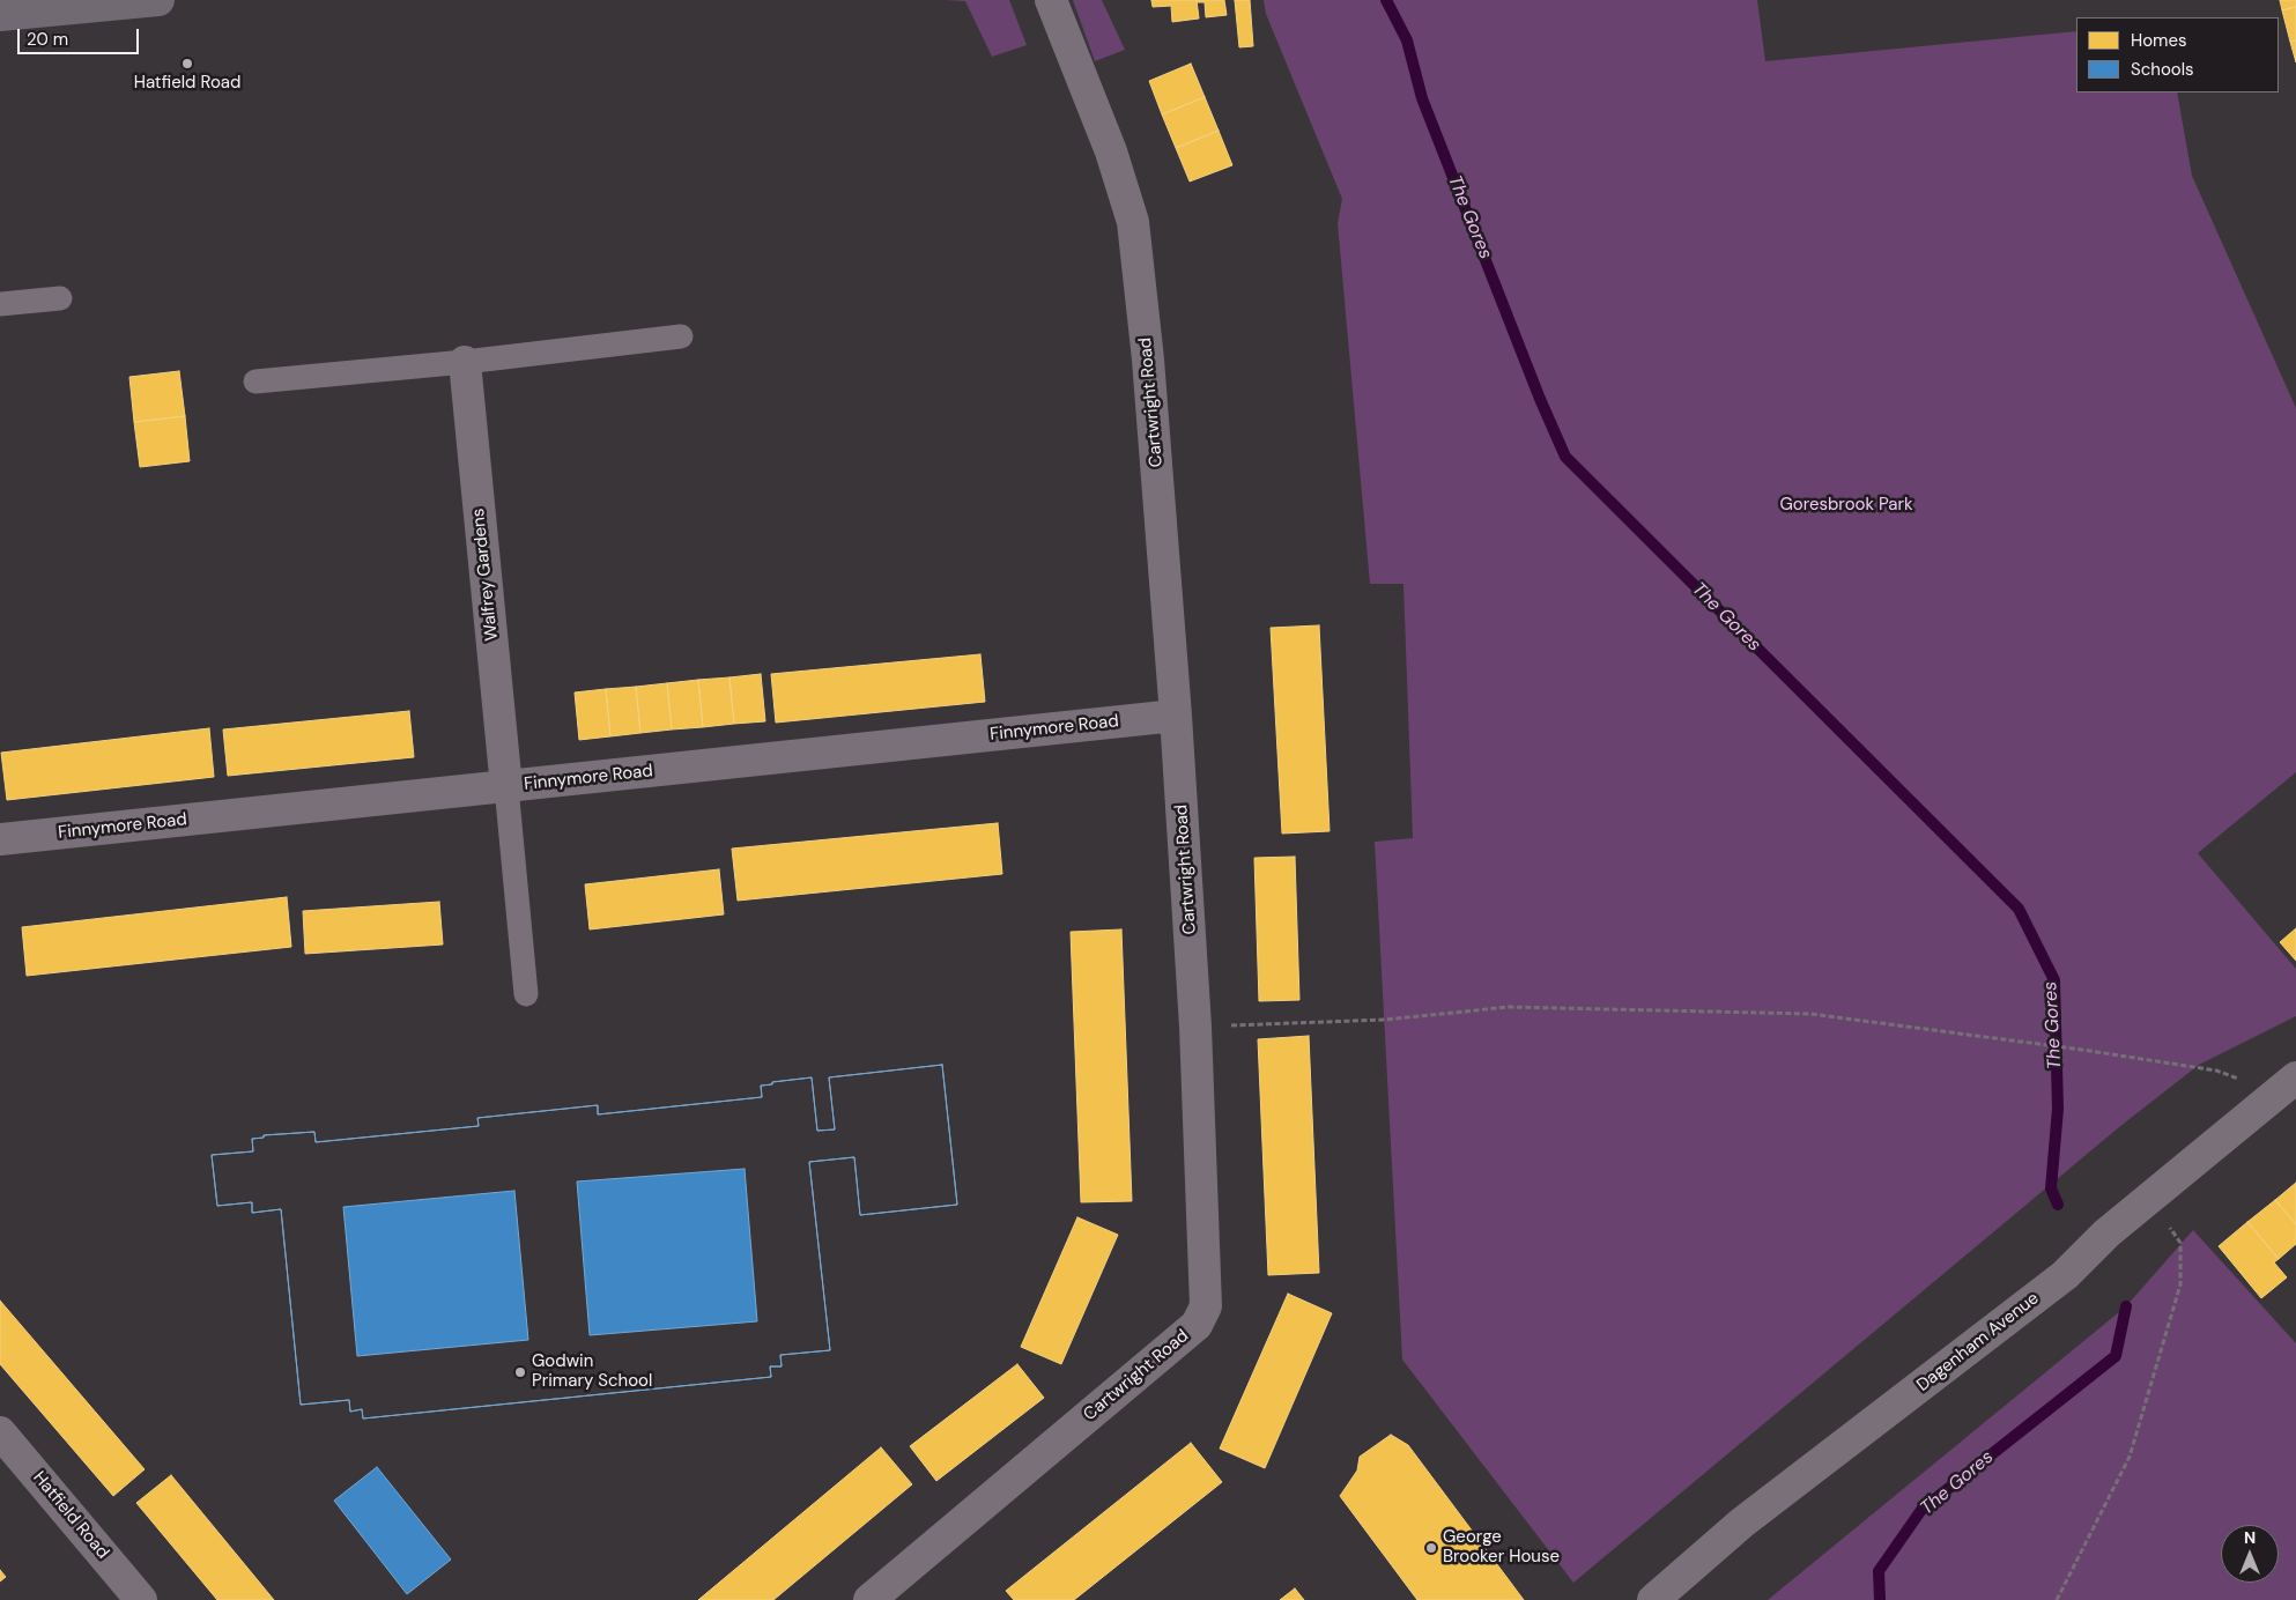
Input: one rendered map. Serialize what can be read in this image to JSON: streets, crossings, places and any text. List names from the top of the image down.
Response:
{
  "streets": {
    "street": [
      "Cartwright Road",
      "Walfrey Gardens",
      "Finnymore Road",
      "Dagenham Avenue",
      "Hatfield Road"
    ]
  },
  "crossings": [
    ["Cartwright Road", "Finnymore Road"],
    ["Walfrey Gardens", "Finnymore Road"]
  ],
  "water": ["The Gores"],
  "parks": ["Goresbrook Park"],
  "places": ["Hatfield Road", "Godwin Primary School", "George Brooker House"],
  "legend": ["Homes", "Schools"],
  "scale_bar": "20 m",
  "north": "top"
}
